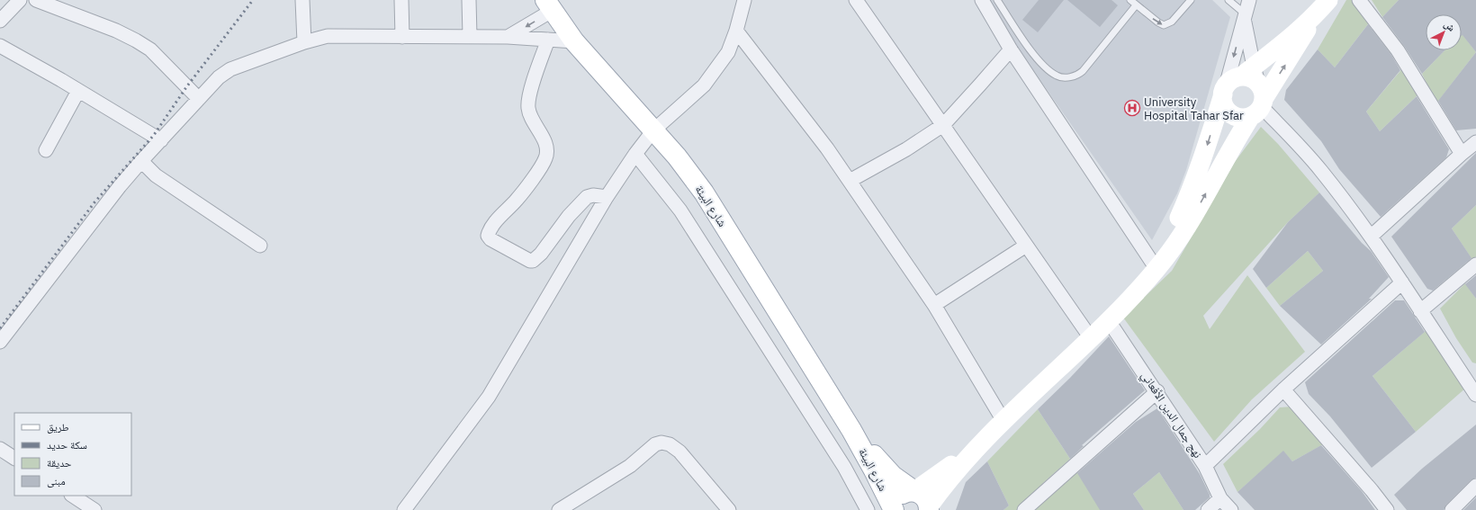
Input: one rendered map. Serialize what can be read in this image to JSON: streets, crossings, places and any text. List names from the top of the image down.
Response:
{
  "streets": {
    "main road": ["شارع البيئة"],
    "street": ["نهج جمال الدين الأفعاني"]
  },
  "places": {
    "hospital": ["University Hospital Tahar Sfar"]
  },
  "legend": [
    "طريق",
    "سكة حديد",
    "حديقة",
    "مبنى"
  ],
  "north": "top right"
}
